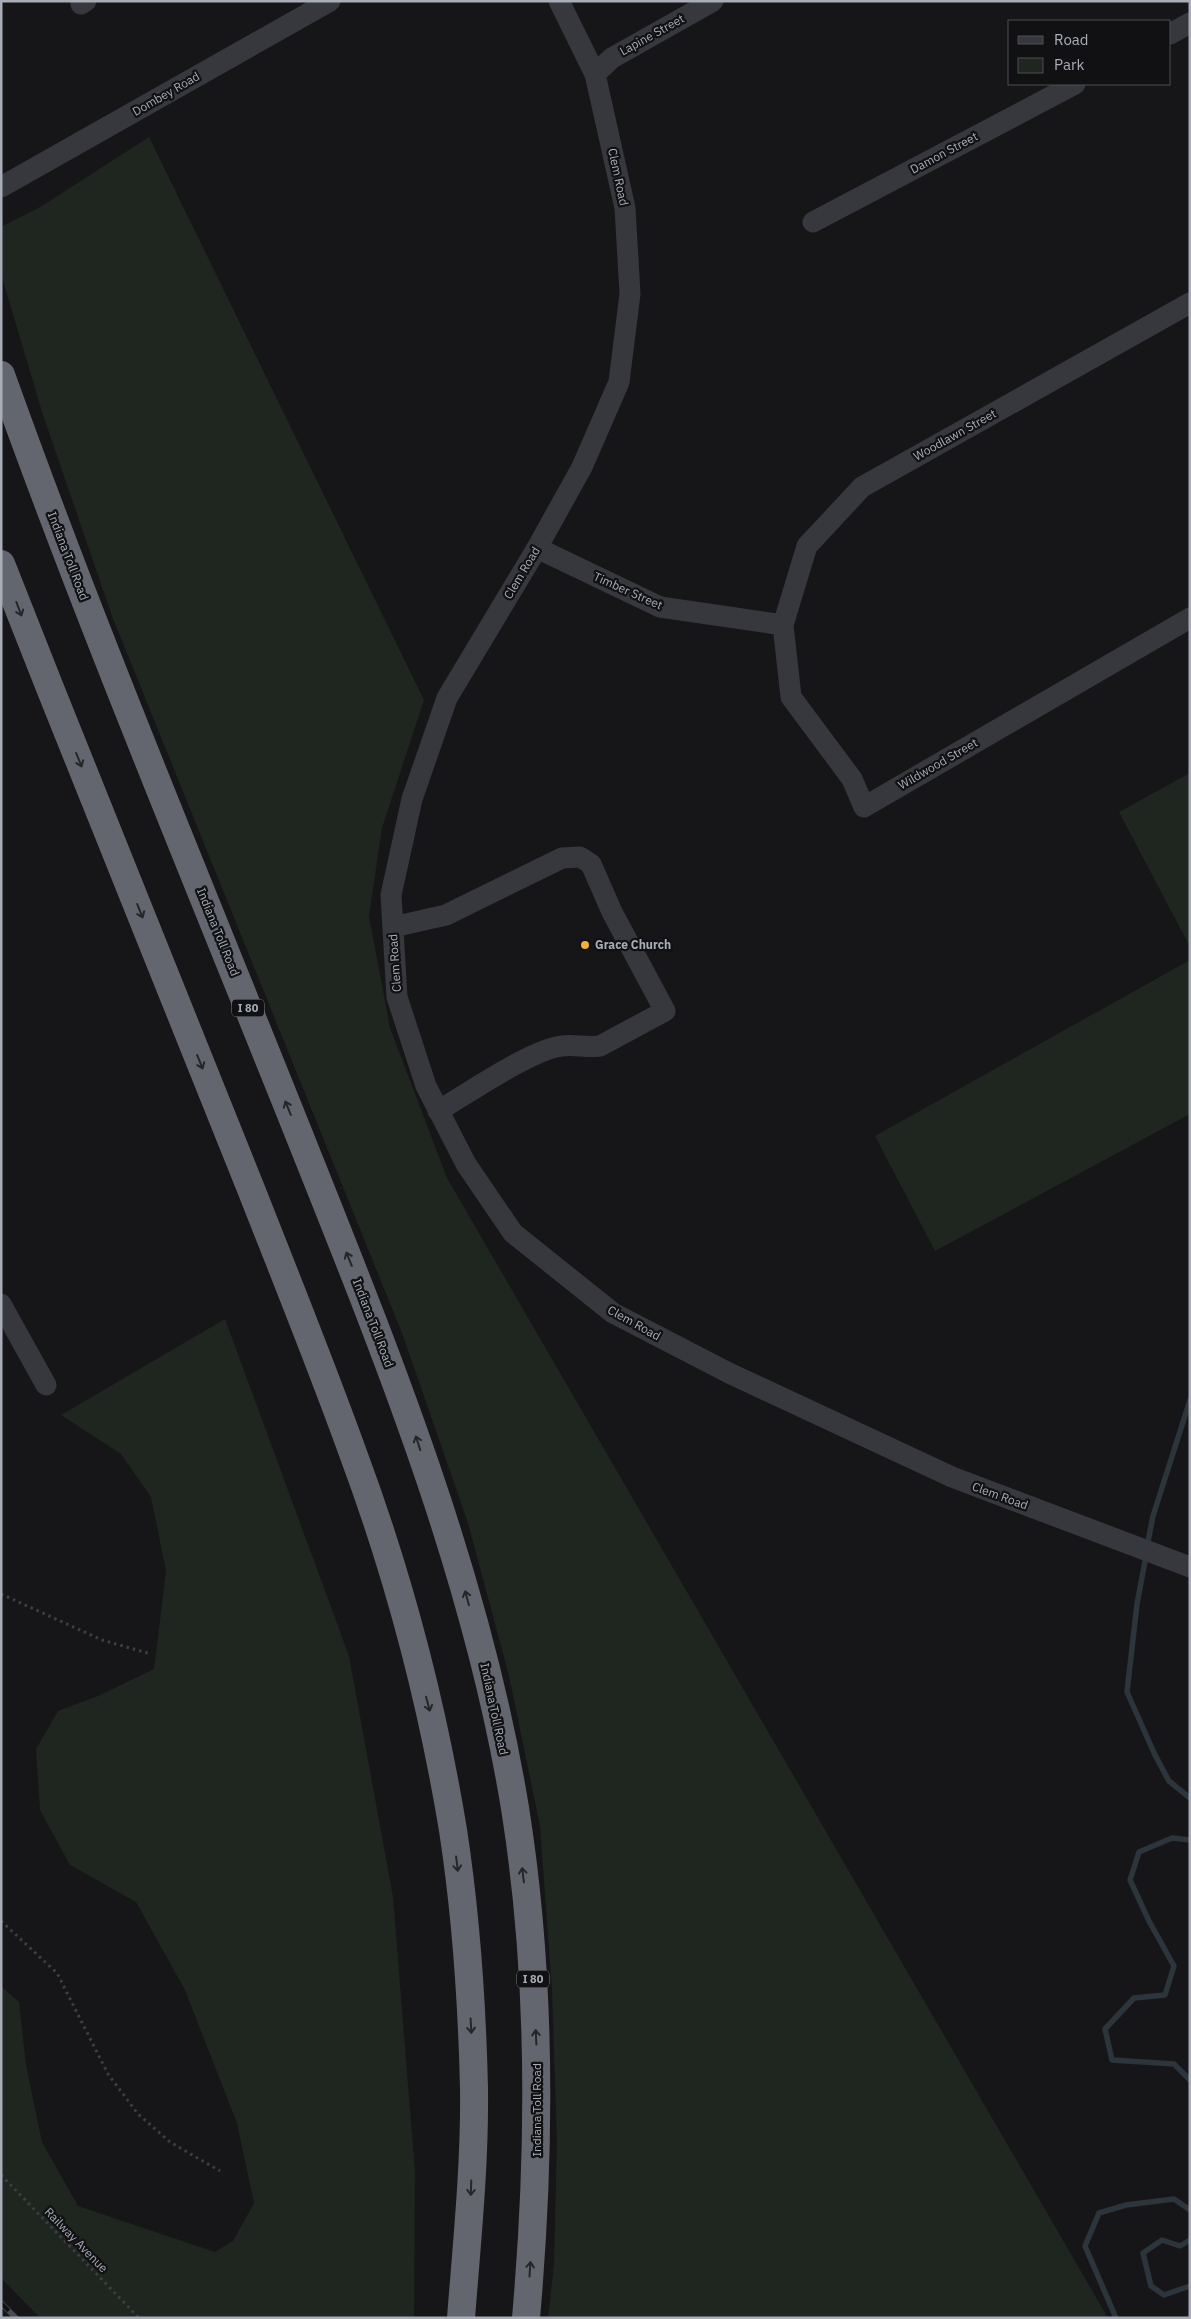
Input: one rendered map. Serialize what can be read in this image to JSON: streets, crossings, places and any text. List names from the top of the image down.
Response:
{
  "streets": {
    "highway": ["Indiana Toll Road", "I 80"],
    "street": [
      "Lapine Street",
      "Dombey Road",
      "Damon Street",
      "Clem Road",
      "Woodlawn Street",
      "Timber Street",
      "Wildwood Street"
    ],
    "path": ["Railway Avenue"]
  },
  "crossings": [
    ["Lapine Street", "Clem Road"],
    ["Clem Road", "Timber Street"],
    ["Woodlawn Street", "Timber Street"],
    ["Woodlawn Street", "Wildwood Street"],
    ["Timber Street", "Wildwood Street"]
  ],
  "places": ["Grace Church"],
  "legend": ["Road", "Park"]
}
